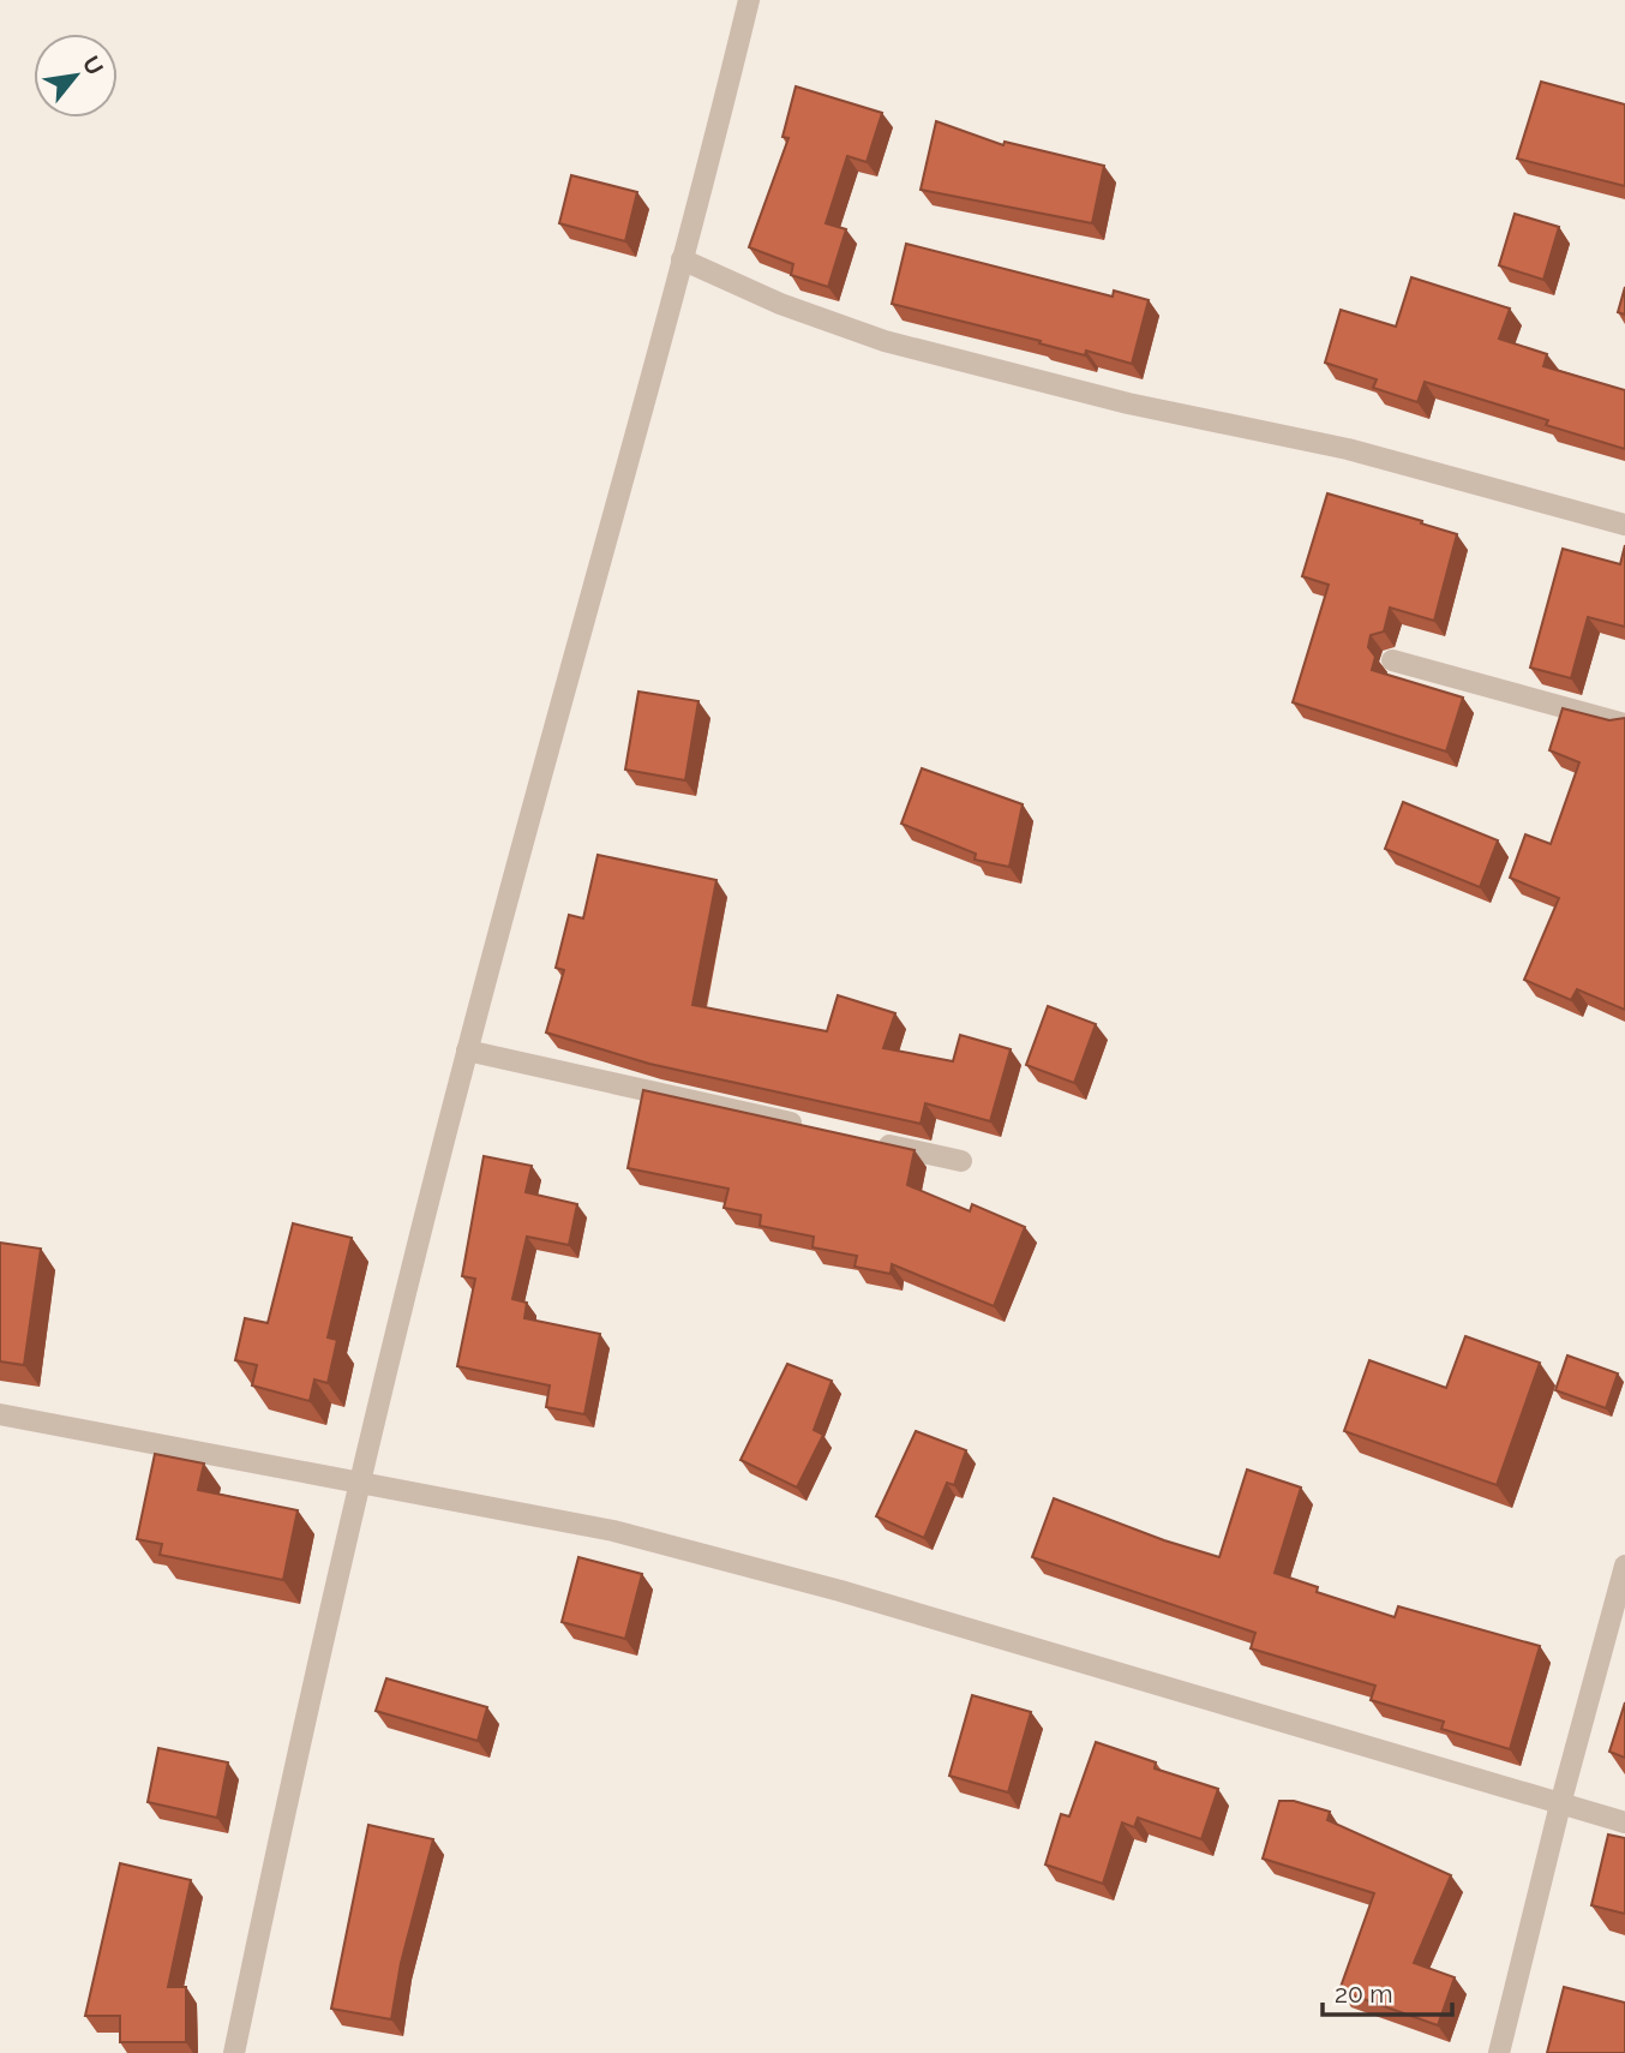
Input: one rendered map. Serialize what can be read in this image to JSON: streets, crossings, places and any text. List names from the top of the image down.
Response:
{
  "scale_bar": "20 m",
  "north": "top right"
}
